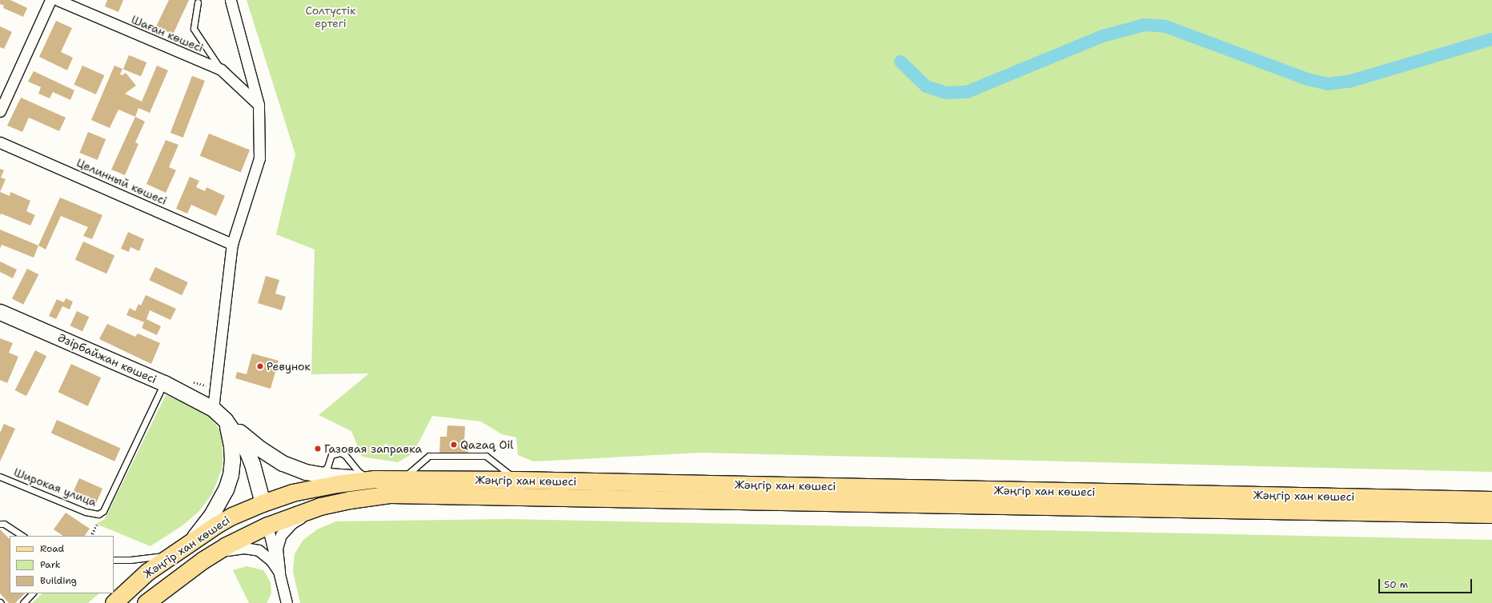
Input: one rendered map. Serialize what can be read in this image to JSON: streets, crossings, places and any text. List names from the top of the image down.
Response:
{
  "streets": {
    "main road": ["Әзірбайжан көшесі", "Жәңгір хан көшесі"],
    "street": ["Шаған көшесі", "Целинный көшесі"],
    "lane": ["Широкая улица"]
  },
  "crossings": [
    ["Әзірбайжан көшесі", "Широкая улица"]
  ],
  "parks": ["Солтүстік ертегі"],
  "places": ["Ревунок", "Qazaq Oil", "Газовая заправка"],
  "legend": ["Road", "Park", "Building"],
  "scale_bar": "50 m"
}
